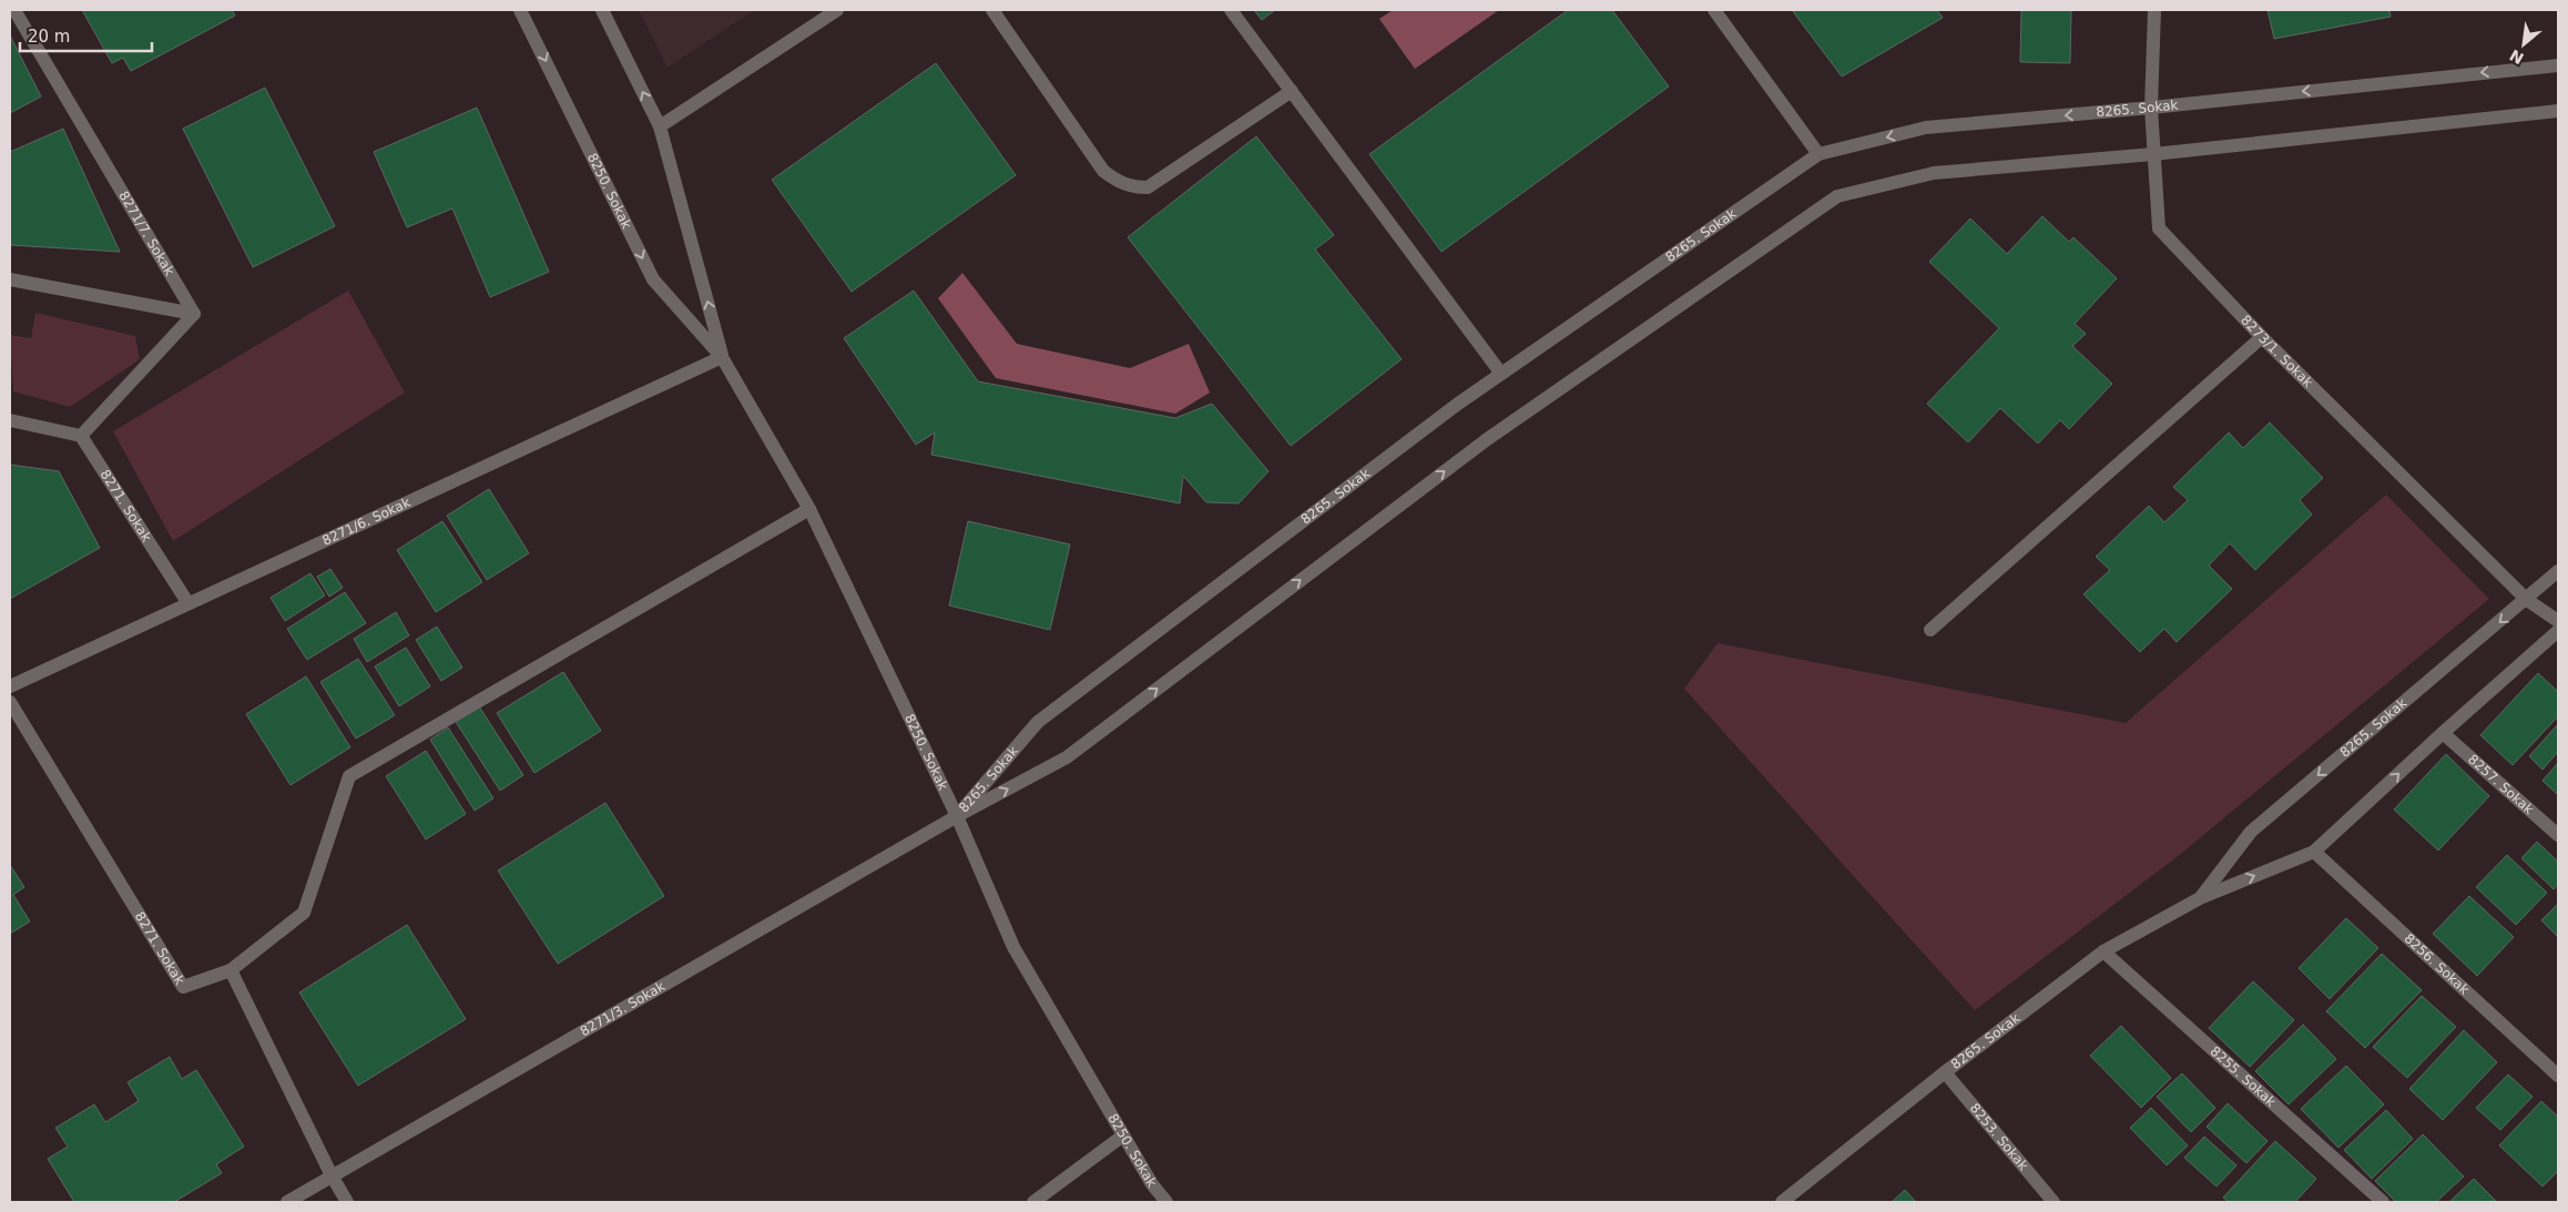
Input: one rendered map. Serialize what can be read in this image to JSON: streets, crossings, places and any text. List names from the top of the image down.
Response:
{
  "streets": {
    "street": [
      "8265. Sokak",
      "8250. Sokak",
      "8271/7. Sokak",
      "8273/1. Sokak",
      "8271. Sokak",
      "8271/6. Sokak",
      "8257. Sokak",
      "8256. Sokak",
      "8271/3. Sokak",
      "8255. Sokak",
      "8253. Sokak"
    ]
  },
  "crossings": [
    ["8265. Sokak", "8250. Sokak"],
    ["8265. Sokak", "8273/1. Sokak"],
    ["8265. Sokak", "8257. Sokak"],
    ["8265. Sokak", "8256. Sokak"],
    ["8265. Sokak", "8271/3. Sokak"],
    ["8265. Sokak", "8255. Sokak"],
    ["8265. Sokak", "8253. Sokak"],
    ["8250. Sokak", "8271/6. Sokak"],
    ["8250. Sokak", "8271/3. Sokak"],
    ["8271. Sokak", "8271/6. Sokak"]
  ],
  "scale_bar": "20 m",
  "north": "bottom left"
}
